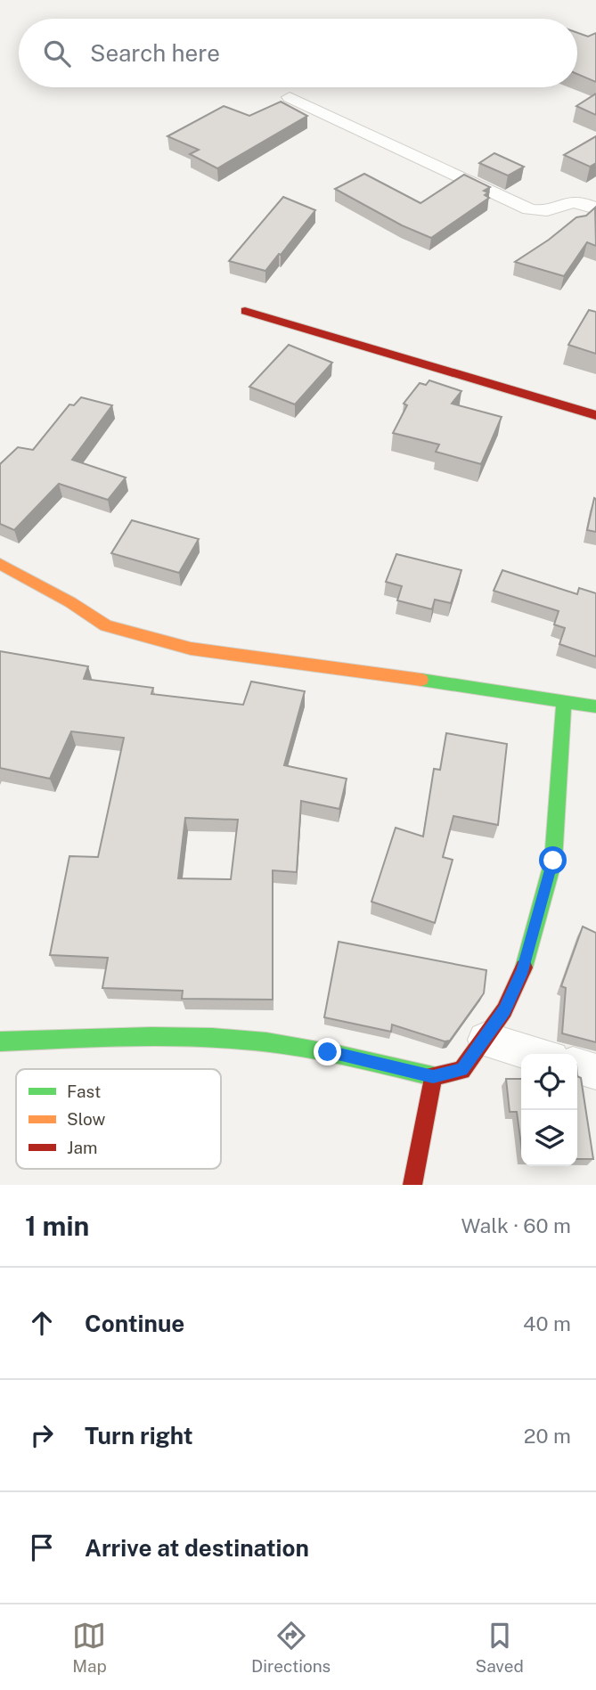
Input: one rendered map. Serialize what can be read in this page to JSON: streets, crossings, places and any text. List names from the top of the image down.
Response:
{
  "legend": ["Fast", "Slow", "Jam"],
  "page": {
    "search": "Search here",
    "heading": ["1 min", "Walk · 60 m"],
    "list": [
      ["Continue", "40 m"],
      ["Turn right", "20 m"],
      "Arrive at destination"
    ],
    "nav": ["Map", "Directions", "Saved"]
  }
}
